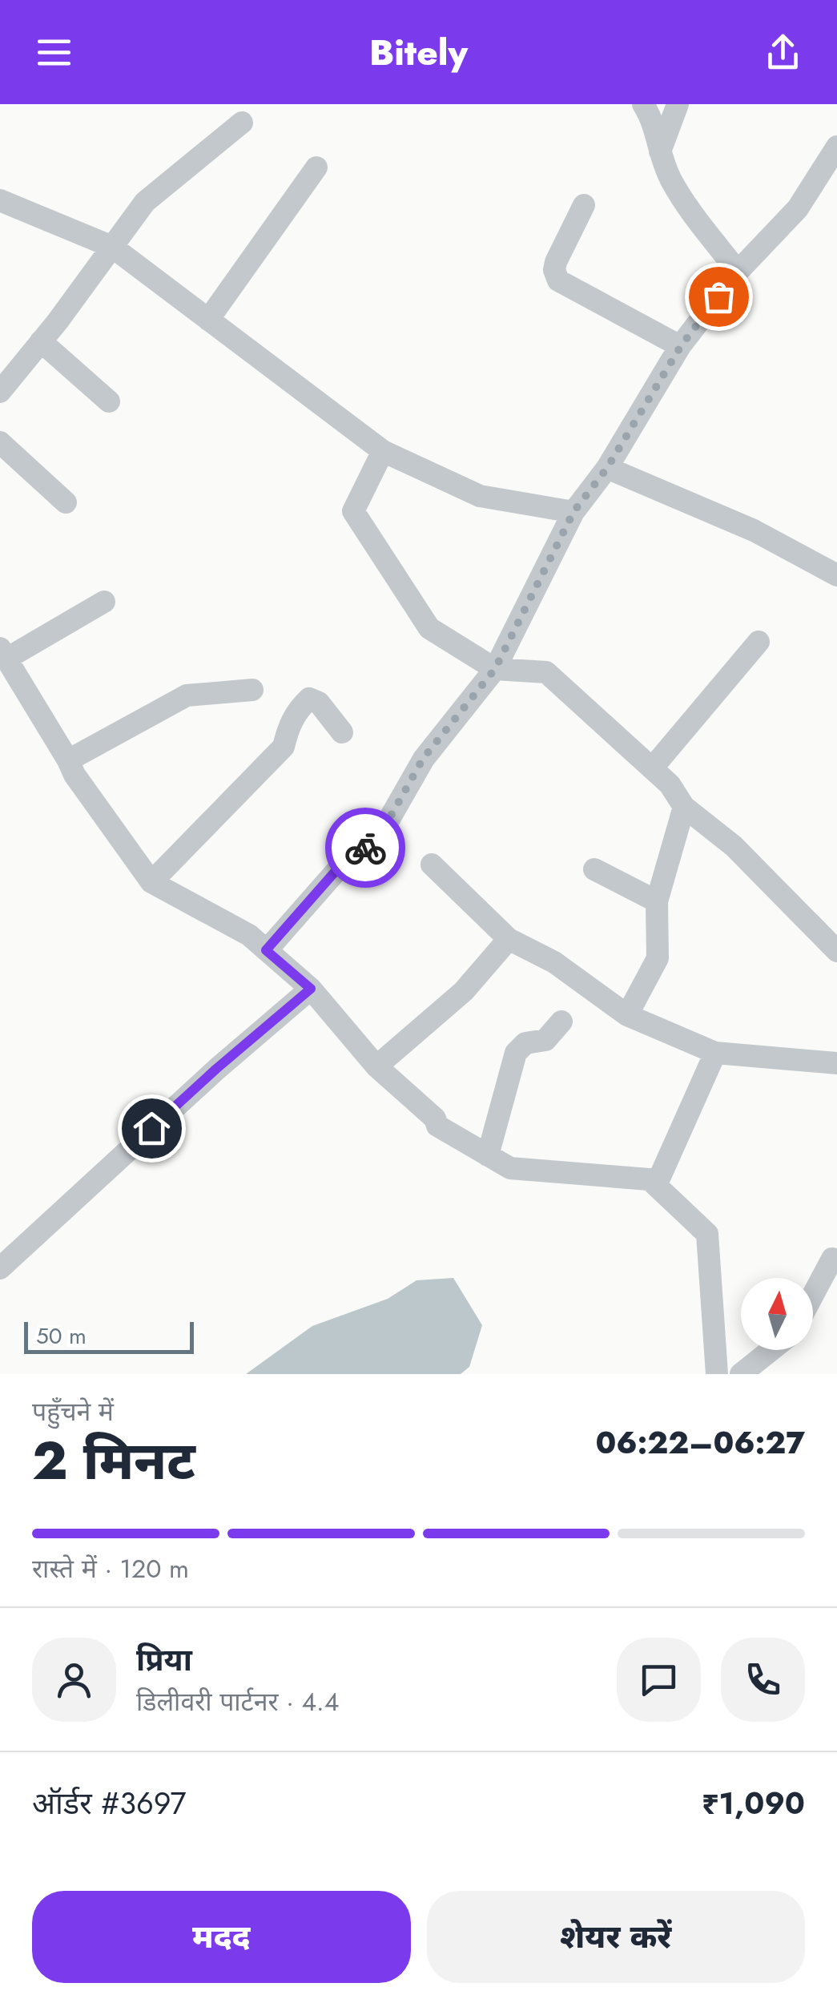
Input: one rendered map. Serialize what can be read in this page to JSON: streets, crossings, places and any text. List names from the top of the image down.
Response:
{
  "scale_bar": "50 m",
  "north": "top",
  "page": {
    "header": "Bitely",
    "scale": "50 m",
    "heading": ["2 मिनट", "पहुँचने में", "06:22–06:27"],
    "panel": [
      "प्रिया",
      "डिलीवरी पार्टनर · 4.4",
      "ऑर्डर #3697",
      "₹1,090"
    ],
    "bar": "रास्ते में · 120 m",
    "buttons": ["मदद", "शेयर करें"]
  }
}
